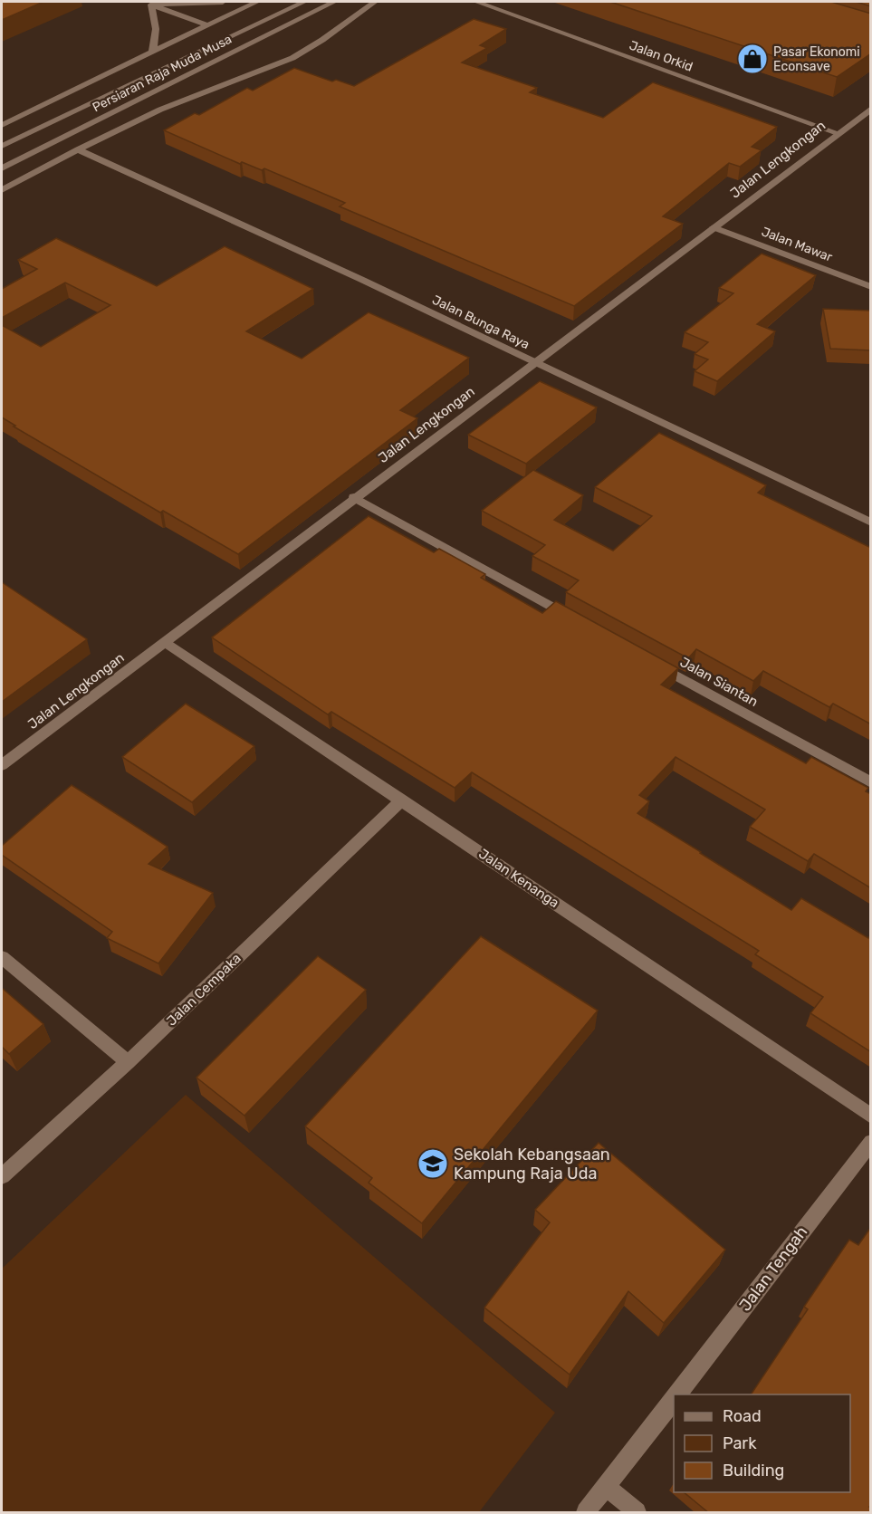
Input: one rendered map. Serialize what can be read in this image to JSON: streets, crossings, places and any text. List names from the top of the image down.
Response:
{
  "streets": {
    "street": [
      "Jalan Orkid",
      "Persiaran Raja Muda Musa",
      "Jalan Lengkongan",
      "Jalan Mawar",
      "Jalan Bunga Raya",
      "Jalan Siantan",
      "Jalan Kenanga",
      "Jalan Cempaka",
      "Jalan Tengah"
    ]
  },
  "crossings": [
    ["Jalan Orkid", "Jalan Lengkongan"],
    ["Jalan Lengkongan", "Jalan Mawar"],
    ["Jalan Lengkongan", "Jalan Bunga Raya"],
    ["Jalan Lengkongan", "Jalan Kenanga"],
    ["Jalan Kenanga", "Jalan Cempaka"]
  ],
  "places": {
    "shop": ["Pasar Ekonomi Econsave"],
    "school or university": ["Sekolah Kebangsaan Kampung Raja Uda"]
  },
  "legend": ["Road", "Park", "Building"]
}
